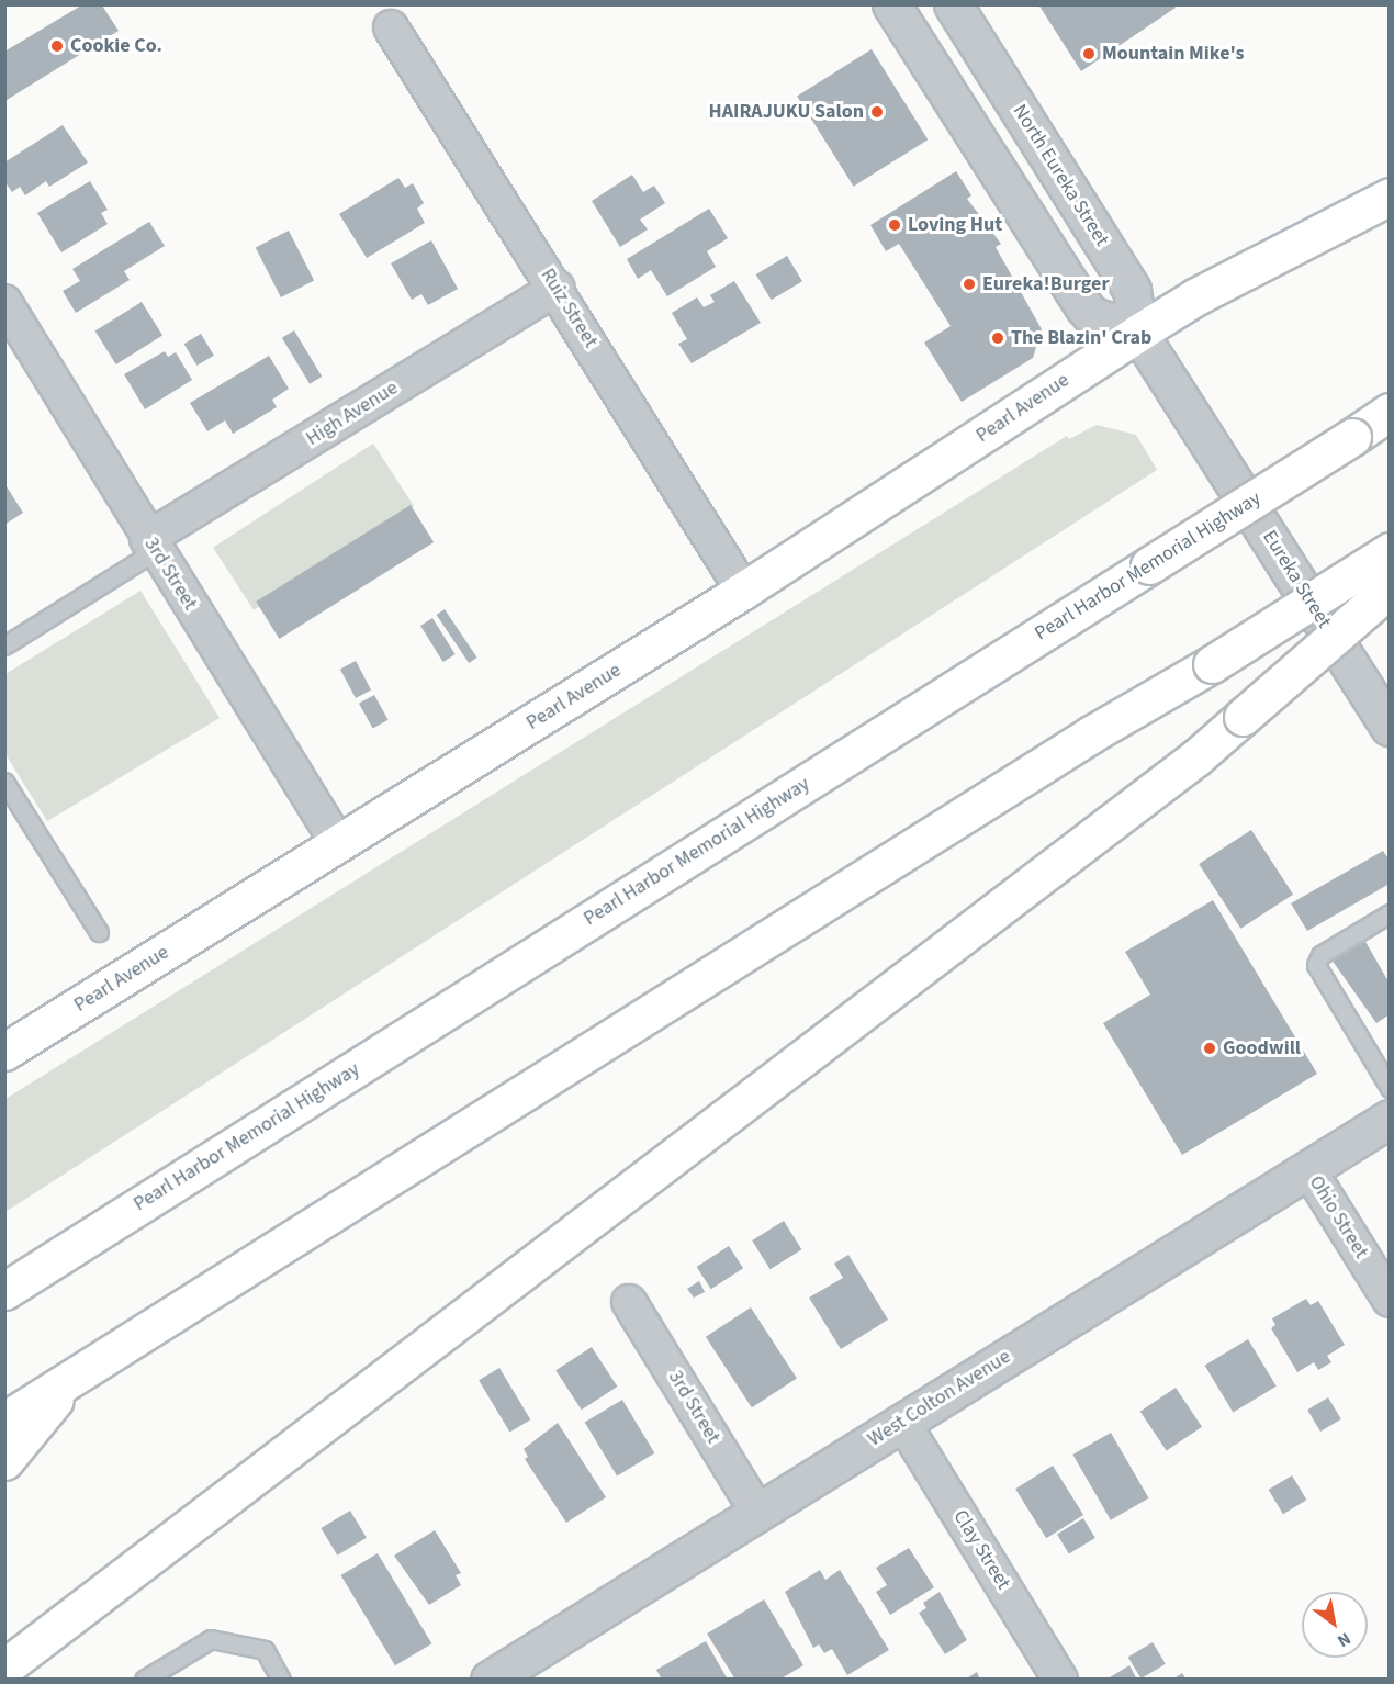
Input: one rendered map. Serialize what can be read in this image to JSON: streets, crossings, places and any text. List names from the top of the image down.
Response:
{
  "streets": {
    "main road": ["Pearl Avenue", "Pearl Harbor Memorial Highway"],
    "street": [
      "North Eureka Street",
      "Ruiz Street",
      "High Avenue",
      "3rd Street",
      "Eureka Street",
      "Ohio Street",
      "West Colton Avenue",
      "Clay Street"
    ]
  },
  "crossings": [
    ["North Eureka Street", "Pearl Avenue"],
    ["North Eureka Street", "Eureka Street"],
    ["Ruiz Street", "Pearl Avenue"],
    ["Ruiz Street", "High Avenue"],
    ["Pearl Avenue", "3rd Street"],
    ["Pearl Avenue", "Eureka Street"],
    ["High Avenue", "3rd Street"],
    ["3rd Street", "West Colton Avenue"],
    ["Ohio Street", "West Colton Avenue"],
    ["West Colton Avenue", "Clay Street"]
  ],
  "places": [
    "Cookie Co.",
    "Mountain Mike's",
    "HAIRAJUKU Salon",
    "Loving Hut",
    "Eureka!Burger",
    "The Blazin' Crab",
    "Goodwill"
  ],
  "north": "bottom right"
}
